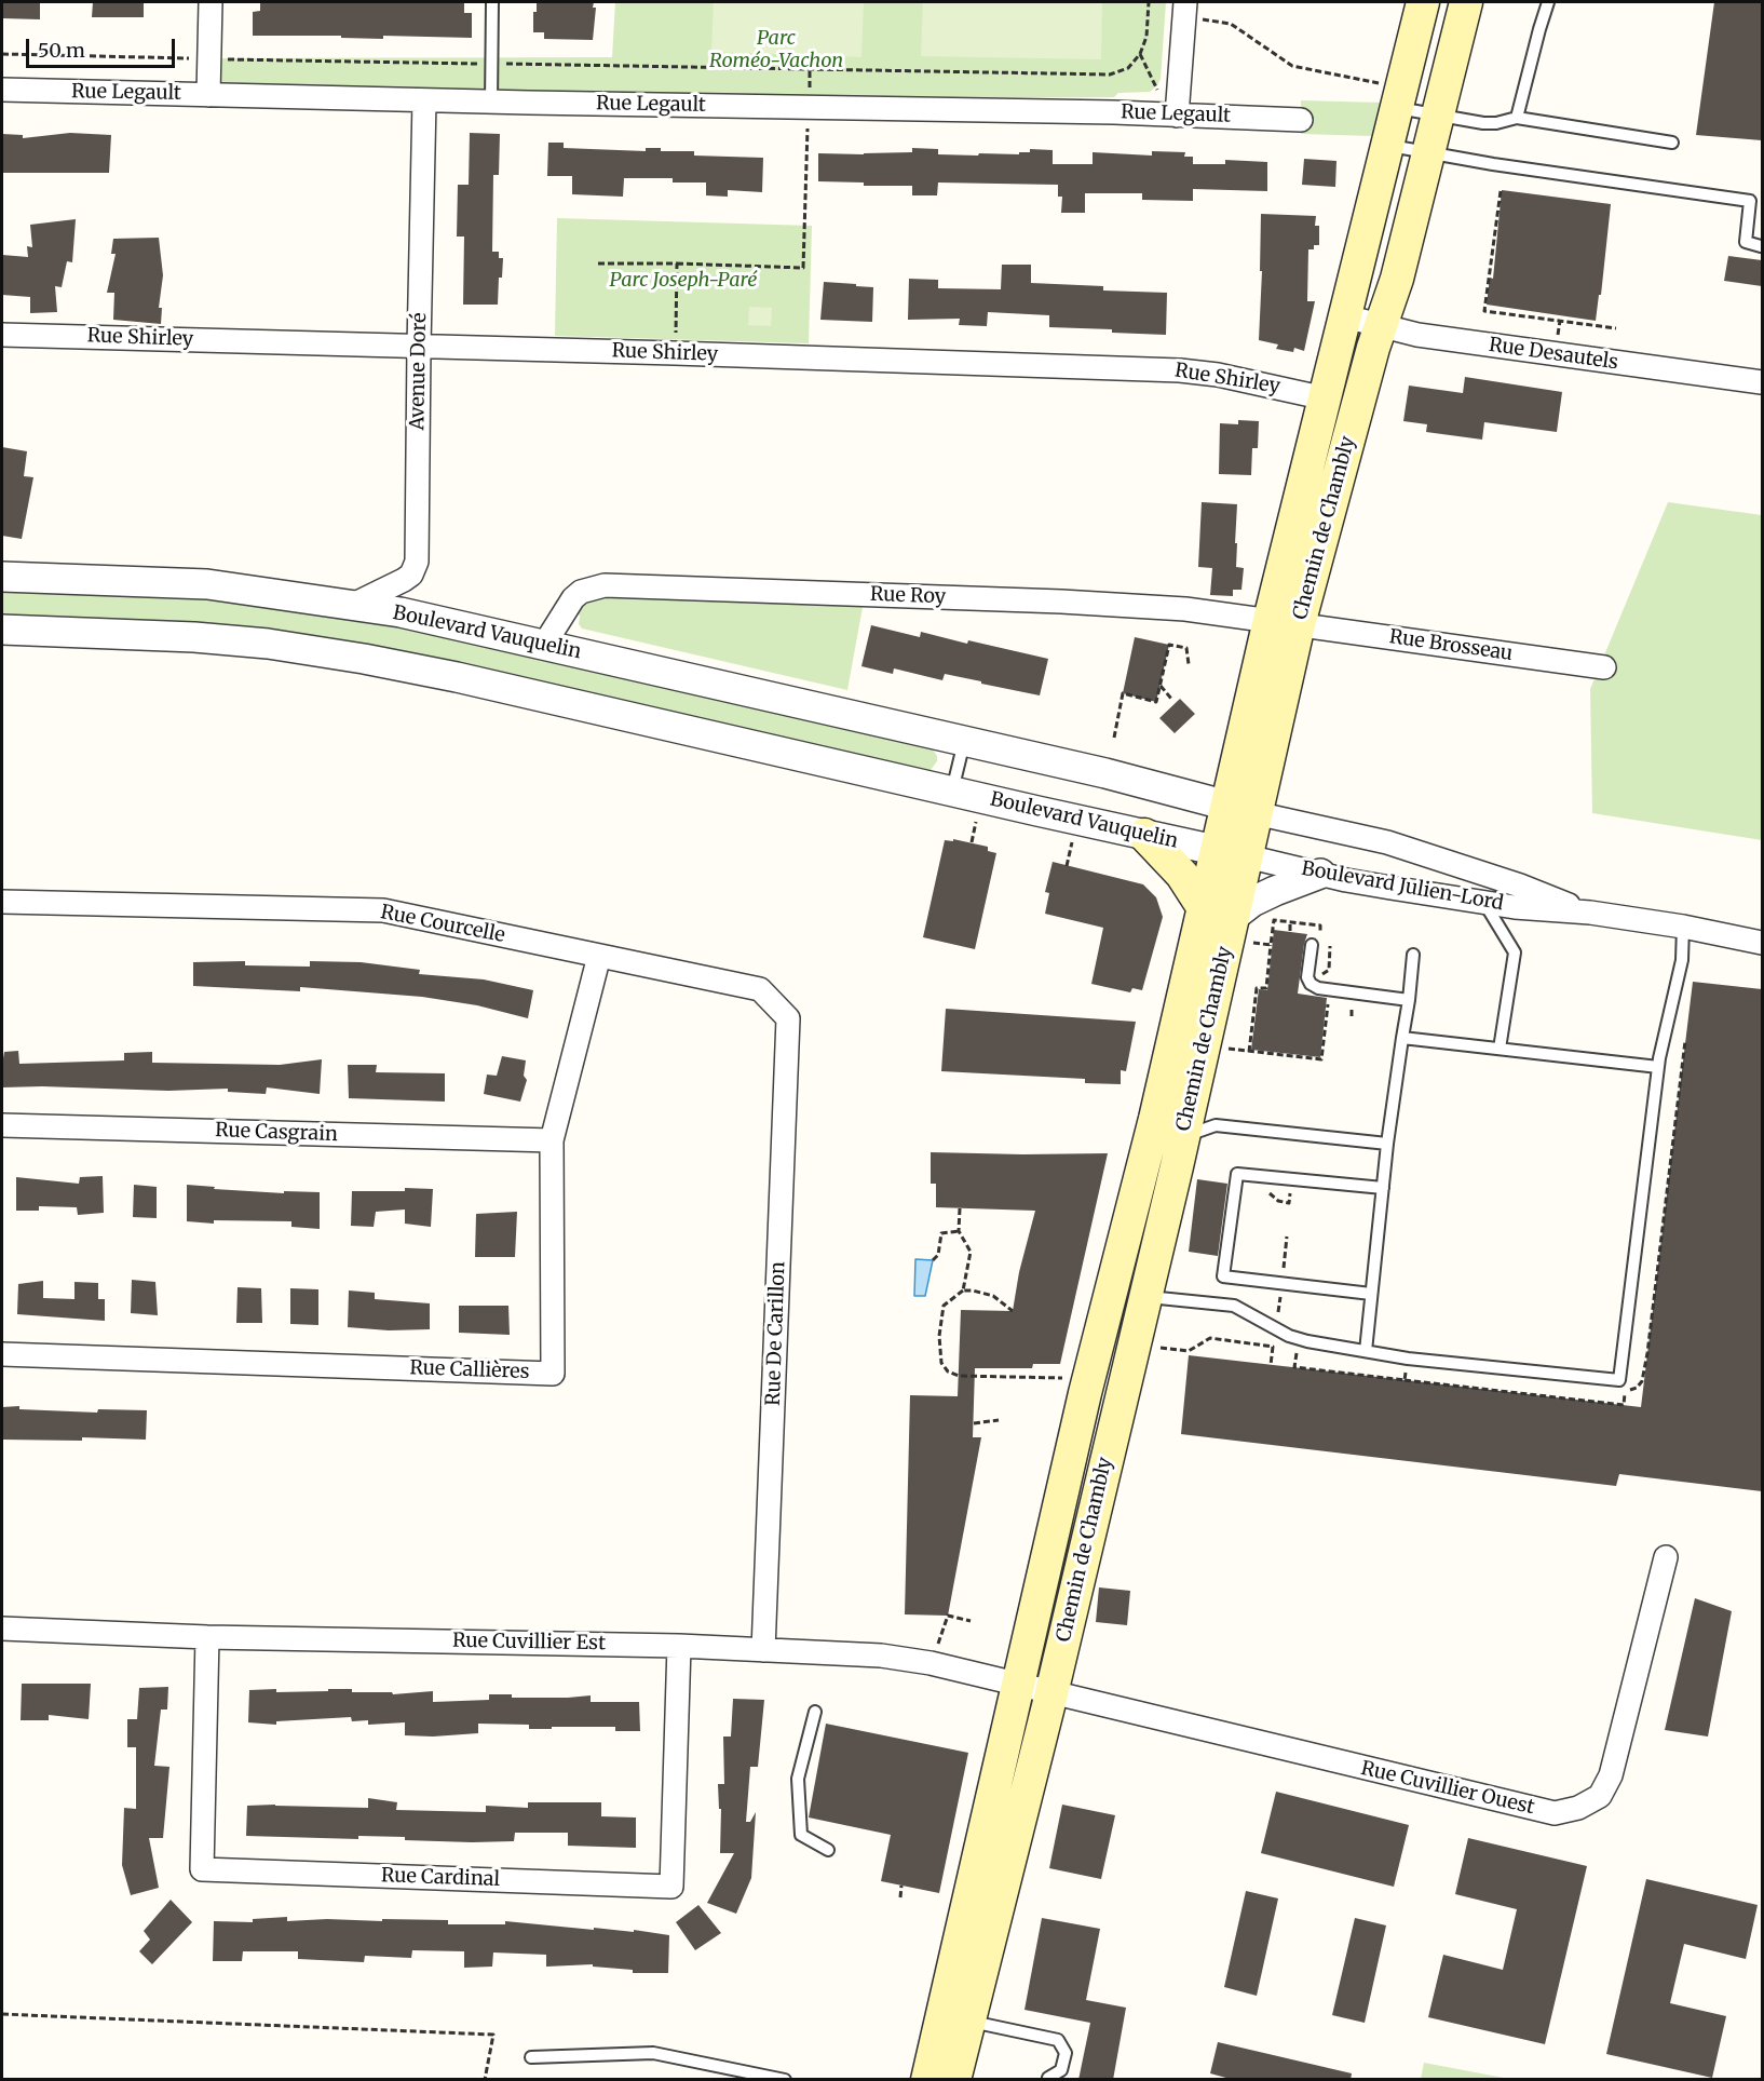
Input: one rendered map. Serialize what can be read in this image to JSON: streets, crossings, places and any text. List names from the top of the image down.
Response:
{
  "streets": {
    "main road": ["Chemin de Chambly"],
    "street": [
      "Rue Legault",
      "Rue Shirley",
      "Rue Desautels",
      "Avenue Doré",
      "Rue Roy",
      "Boulevard Vauquelin",
      "Rue Brosseau",
      "Boulevard Julien-Lord",
      "Rue Courcelle",
      "Rue Casgrain",
      "Rue De Carillon",
      "Rue Callières",
      "Rue Cuvillier Est",
      "Rue Cuvillier Ouest",
      "Rue Cardinal"
    ]
  },
  "crossings": [
    ["Rue Legault", "Avenue Doré"],
    ["Rue Shirley", "Avenue Doré"],
    ["Rue Shirley", "Chemin de Chambly"],
    ["Rue Desautels", "Chemin de Chambly"],
    ["Avenue Doré", "Boulevard Vauquelin"],
    ["Chemin de Chambly", "Rue Roy"],
    ["Chemin de Chambly", "Boulevard Vauquelin"],
    ["Chemin de Chambly", "Rue Brosseau"],
    ["Chemin de Chambly", "Boulevard Julien-Lord"],
    ["Chemin de Chambly", "Rue Cuvillier Est"],
    ["Chemin de Chambly", "Rue Cuvillier Ouest"],
    ["Rue Roy", "Boulevard Vauquelin"],
    ["Rue Roy", "Rue Brosseau"],
    ["Boulevard Vauquelin", "Boulevard Julien-Lord"],
    ["Rue Courcelle", "Rue De Carillon"],
    ["Rue Courcelle", "Rue Callières"],
    ["Rue Casgrain", "Rue Callières"],
    ["Rue De Carillon", "Rue Cuvillier Est"],
    ["Rue Cuvillier Est", "Rue Cuvillier Ouest"],
    ["Rue Cuvillier Est", "Rue Cardinal"]
  ],
  "parks": ["Parc Roméo-Vachon", "Parc Joseph-Paré"],
  "scale_bar": "50 m"
}
